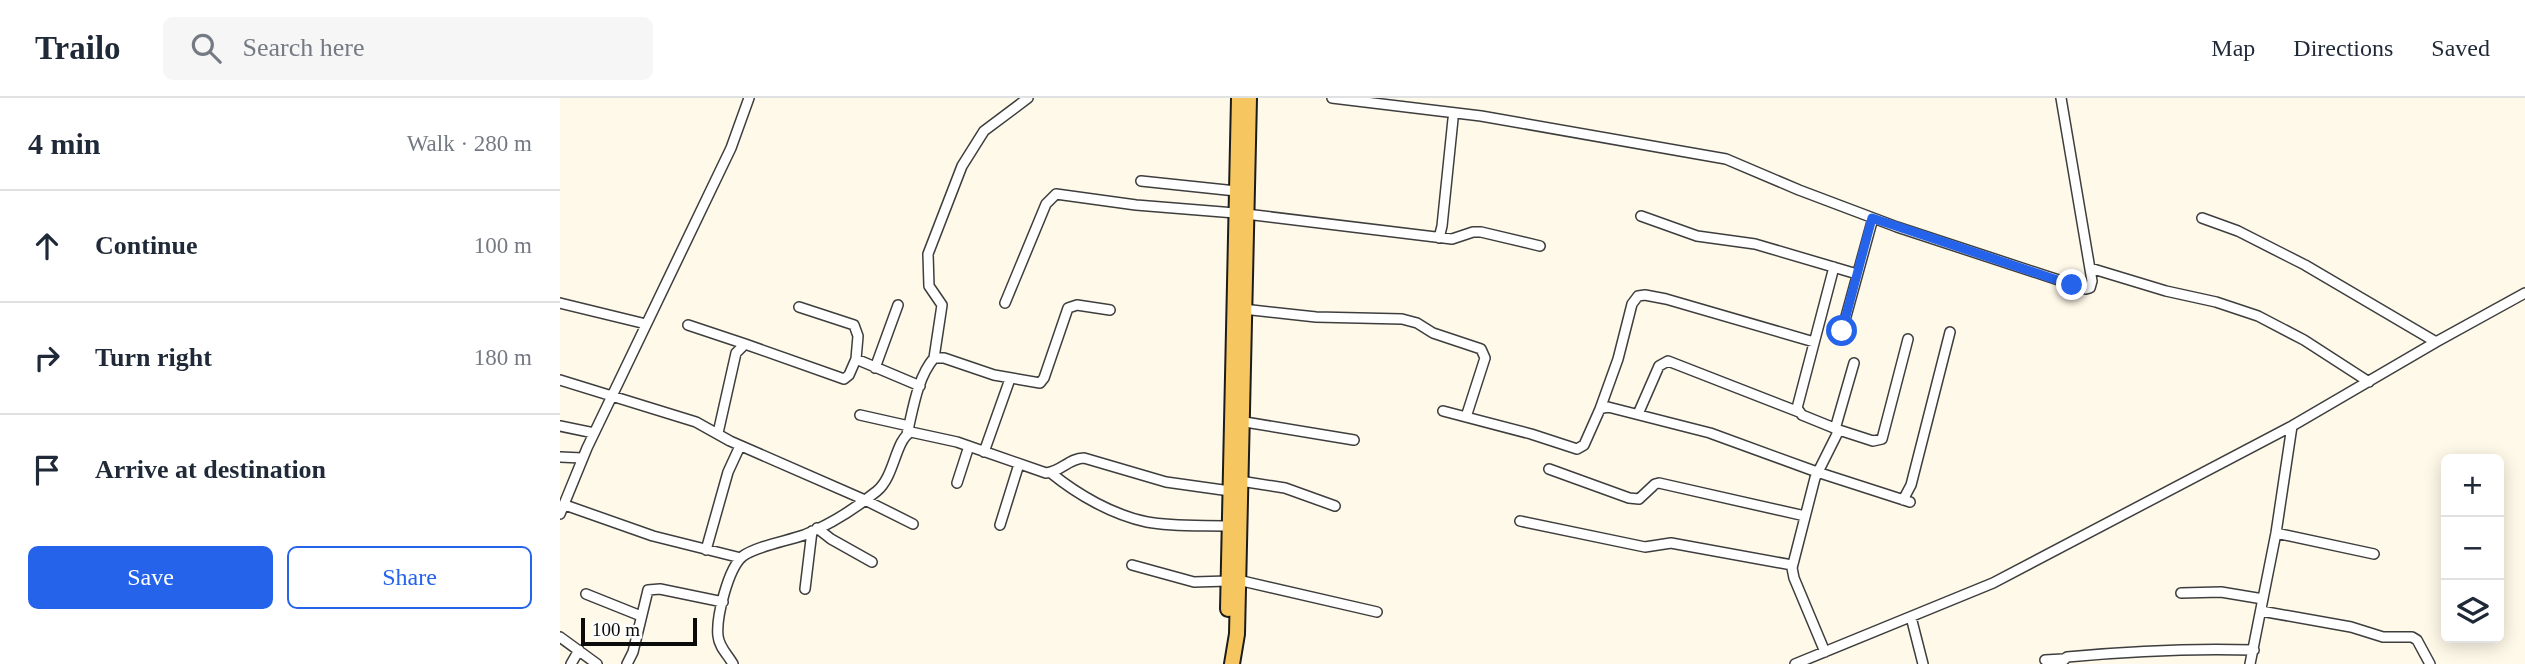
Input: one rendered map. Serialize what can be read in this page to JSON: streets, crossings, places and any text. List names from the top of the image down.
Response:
{
  "scale_bar": "100 m",
  "page": {
    "header": "Trailo",
    "search": "Search here",
    "nav": ["Map", "Directions", "Saved"],
    "heading": ["4 min", "Walk · 280 m"],
    "list": [
      ["Continue", "100 m"],
      ["Turn right", "180 m"],
      "Arrive at destination"
    ],
    "map_buttons": ["+", "−"],
    "buttons": ["Save", "Share"],
    "scale": "100 m"
  }
}
